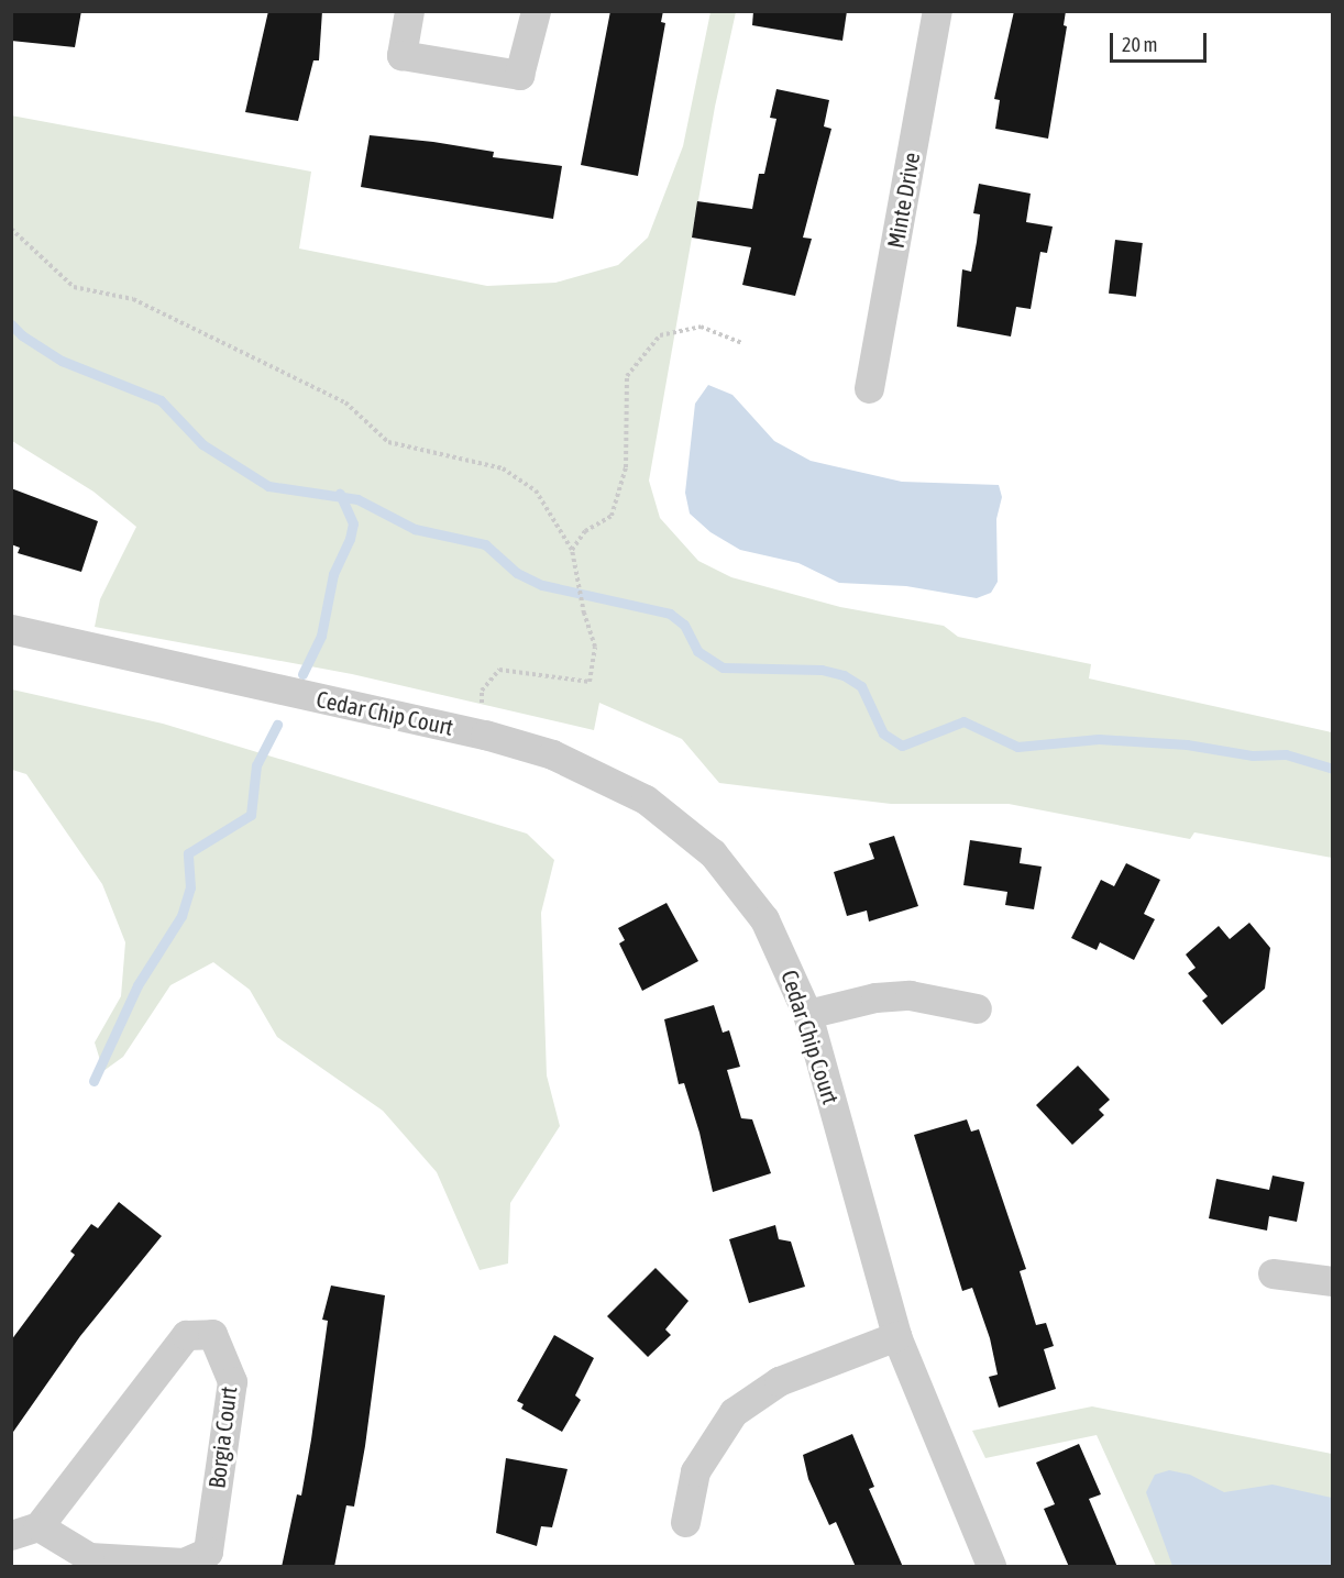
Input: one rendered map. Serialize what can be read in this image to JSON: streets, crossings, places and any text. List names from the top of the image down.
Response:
{
  "streets": {
    "street": ["Minte Drive", "Cedar Chip Court", "Borgia Court"]
  },
  "scale_bar": "20 m"
}
